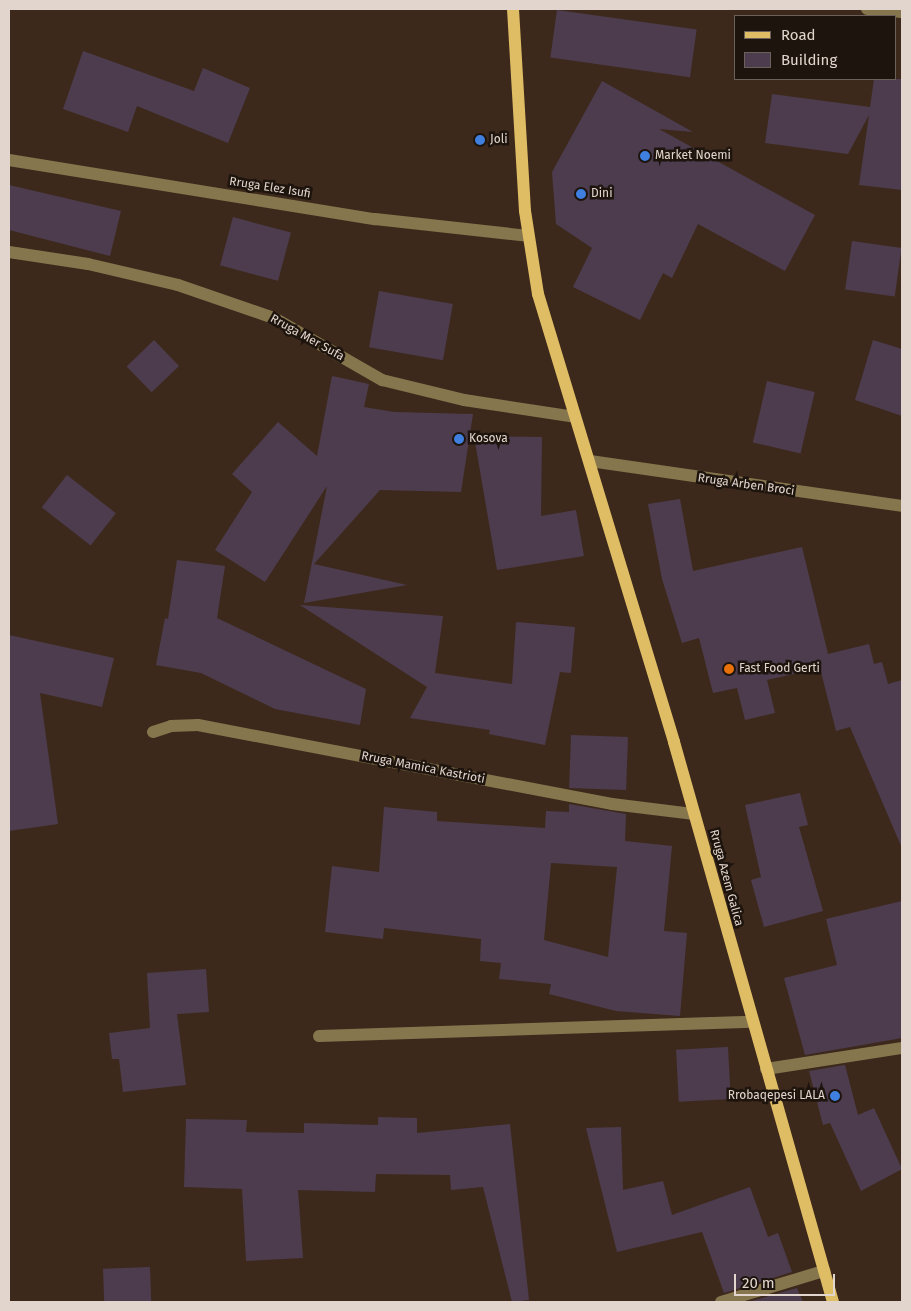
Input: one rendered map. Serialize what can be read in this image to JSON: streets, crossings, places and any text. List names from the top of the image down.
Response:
{
  "streets": {
    "main road": ["Rruga Azem Galica"],
    "street": [
      "Rruga Elez Isufi",
      "Rruga Mer Sufa",
      "Rruga Arben Broci",
      "Rruga Mamica Kastrioti"
    ]
  },
  "crossings": [
    ["Rruga Arben Broci", "Rruga Azem Galica"],
    ["Rruga Mamica Kastrioti", "Rruga Azem Galica"]
  ],
  "places": [
    "Joli",
    "Market Noemi",
    "Dini",
    "Kosova",
    "Fast Food Gerti",
    "Rrobaqepesi LALA"
  ],
  "legend": ["Road", "Building"],
  "scale_bar": "20 m"
}
